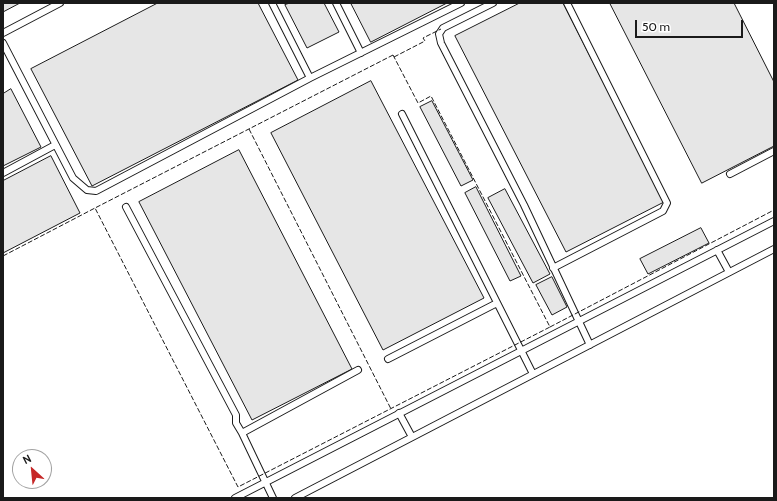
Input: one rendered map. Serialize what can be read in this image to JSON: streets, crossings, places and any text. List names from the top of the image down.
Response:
{
  "scale_bar": "50 m",
  "north": "top left"
}
